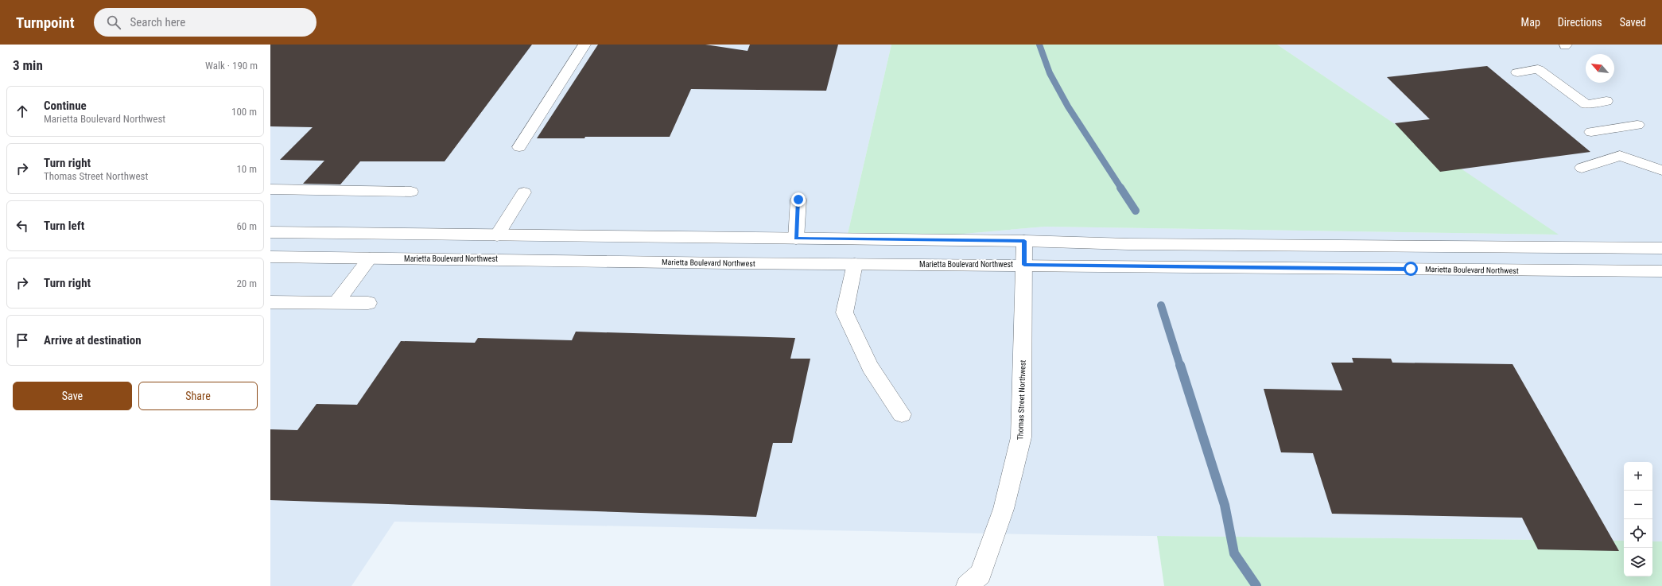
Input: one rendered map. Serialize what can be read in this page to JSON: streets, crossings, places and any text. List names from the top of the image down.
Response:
{
  "streets": {
    "main road": ["Marietta Boulevard Northwest", "Thomas Street Northwest"]
  },
  "crossings": [
    ["Marietta Boulevard Northwest", "Thomas Street Northwest"]
  ],
  "north": "top left",
  "page": {
    "header": "Turnpoint",
    "search": "Search here",
    "nav": ["Map", "Directions", "Saved"],
    "heading": ["3 min", "Walk · 190 m"],
    "list": [
      ["Continue", "Marietta Boulevard Northwest", "100 m"],
      ["Turn right", "Thomas Street Northwest", "10 m"],
      ["Turn left", "60 m"],
      ["Turn right", "20 m"],
      "Arrive at destination"
    ],
    "buttons": ["Save", "Share"],
    "map_buttons": ["+", "−"]
  }
}
